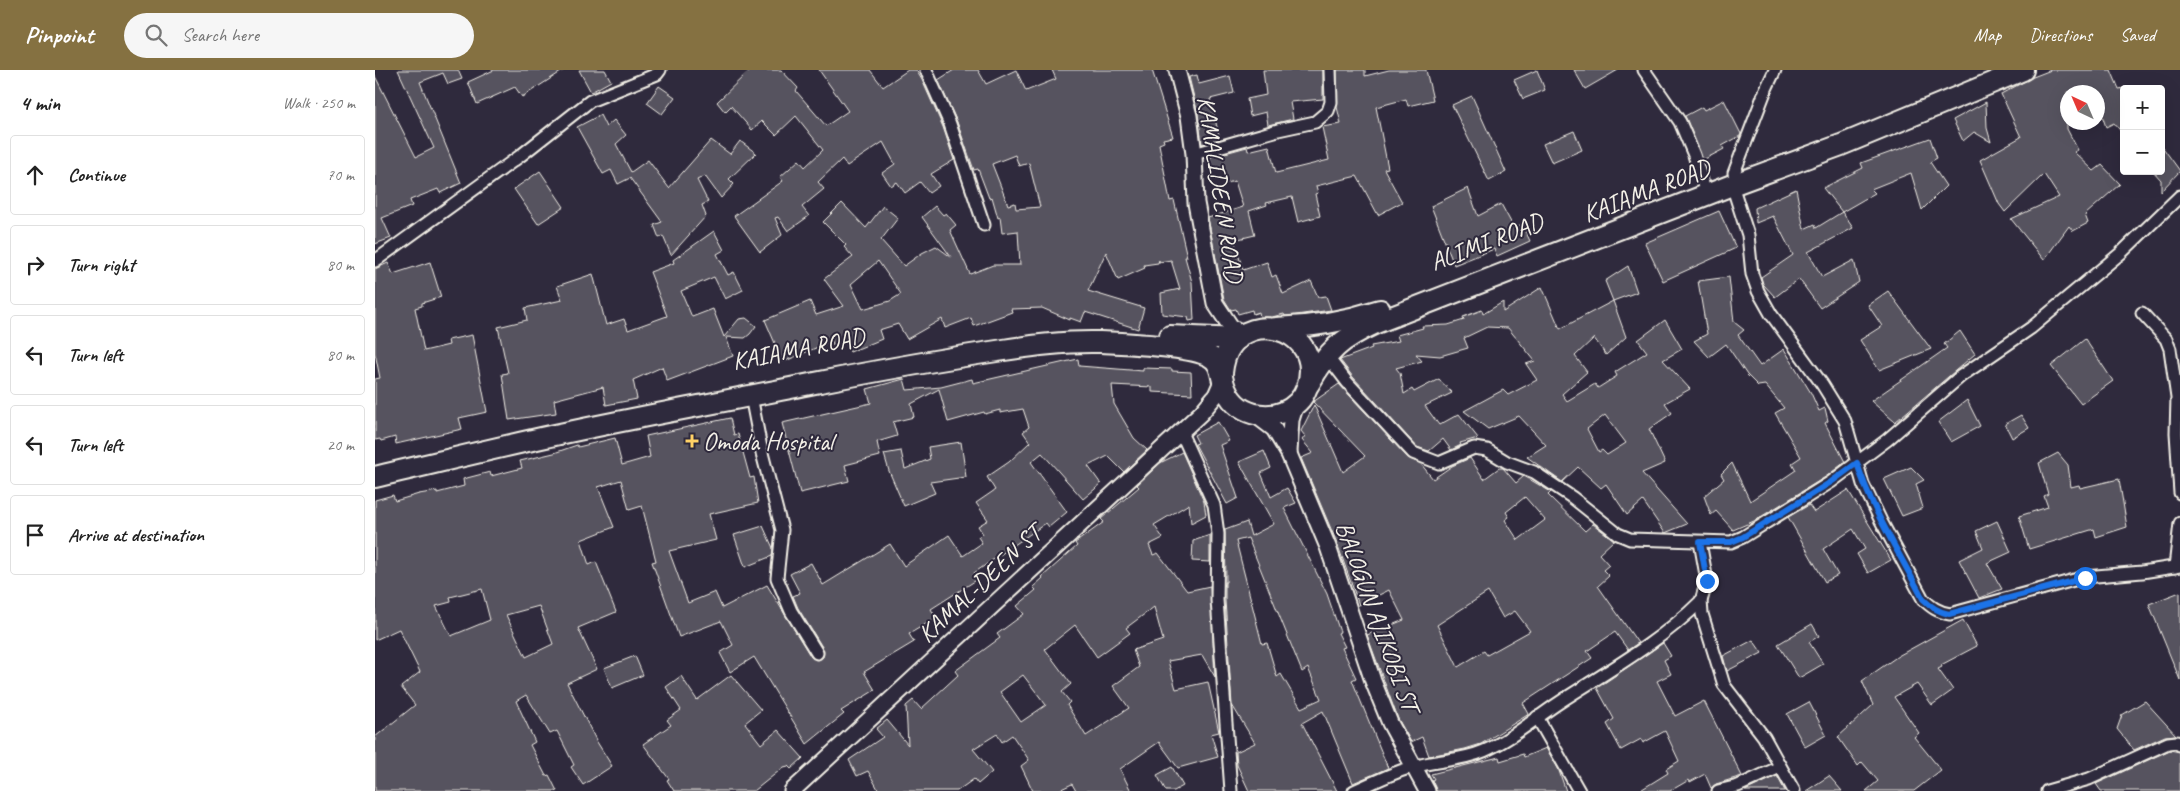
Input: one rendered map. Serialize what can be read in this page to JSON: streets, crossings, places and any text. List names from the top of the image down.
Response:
{
  "streets": {
    "highway": ["KAIAMA ROAD", "ALIMI ROAD"],
    "street": ["KAMALIDEEN ROAD", "KAMAL-DEEN ST", "BALOGUN AJIKOBI ST"]
  },
  "crossings": [
    ["KAMALIDEEN ROAD", "KAIAMA ROAD"],
    ["KAMALIDEEN ROAD", "ALIMI ROAD"],
    ["KAMALIDEEN ROAD", "KAMAL-DEEN ST"],
    ["KAMALIDEEN ROAD", "BALOGUN AJIKOBI ST"],
    ["KAIAMA ROAD", "ALIMI ROAD"],
    ["KAIAMA ROAD", "KAMAL-DEEN ST"],
    ["KAIAMA ROAD", "BALOGUN AJIKOBI ST"],
    ["ALIMI ROAD", "KAMAL-DEEN ST"],
    ["ALIMI ROAD", "BALOGUN AJIKOBI ST"],
    ["KAMAL-DEEN ST", "BALOGUN AJIKOBI ST"]
  ],
  "places": {
    "health": ["Omoda Hospital"]
  },
  "north": "top left",
  "page": {
    "header": "Pinpoint",
    "search": "Search here",
    "nav": ["Map", "Directions", "Saved"],
    "heading": ["4 min", "Walk · 250 m"],
    "map_buttons": ["+", "−"],
    "list": [
      ["Continue", "70 m"],
      ["Turn right", "80 m"],
      ["Turn left", "80 m"],
      ["Turn left", "20 m"],
      "Arrive at destination"
    ]
  }
}
